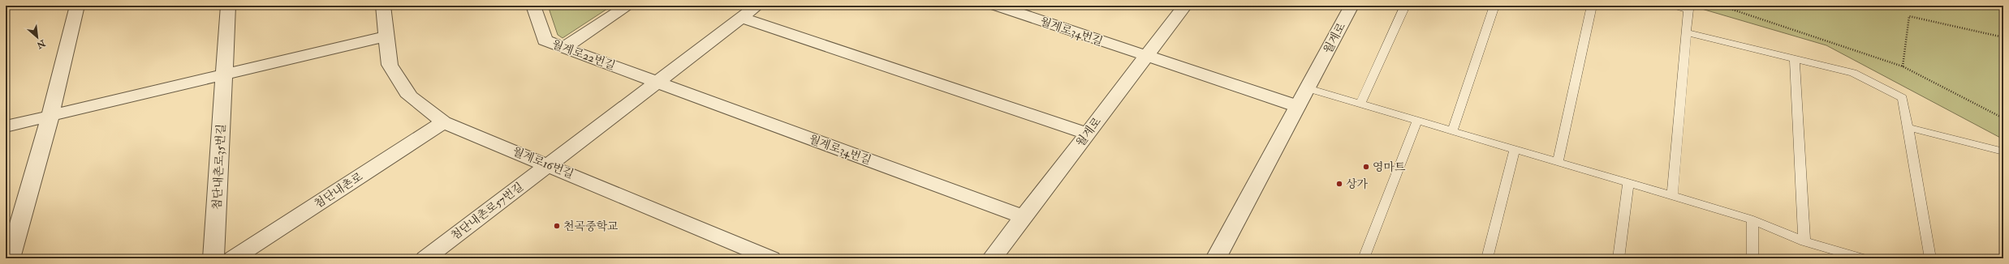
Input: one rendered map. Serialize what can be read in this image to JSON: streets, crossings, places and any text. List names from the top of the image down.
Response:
{
  "streets": {
    "street": [
      "월계로34번길",
      "월계로",
      "월계로22번길",
      "월계로16번길",
      "첨단내촌로35번길",
      "첨단내촌로",
      "첨단내촌로57번길"
    ]
  },
  "crossings": [
    ["월계로34번길", "월계로"],
    ["월계로34번길", "월계로22번길"],
    ["월계로16번길", "첨단내촌로"],
    ["월계로16번길", "첨단내촌로57번길"]
  ],
  "places": ["영마트", "상가", "천곡중학교"],
  "north": "bottom right"
}
